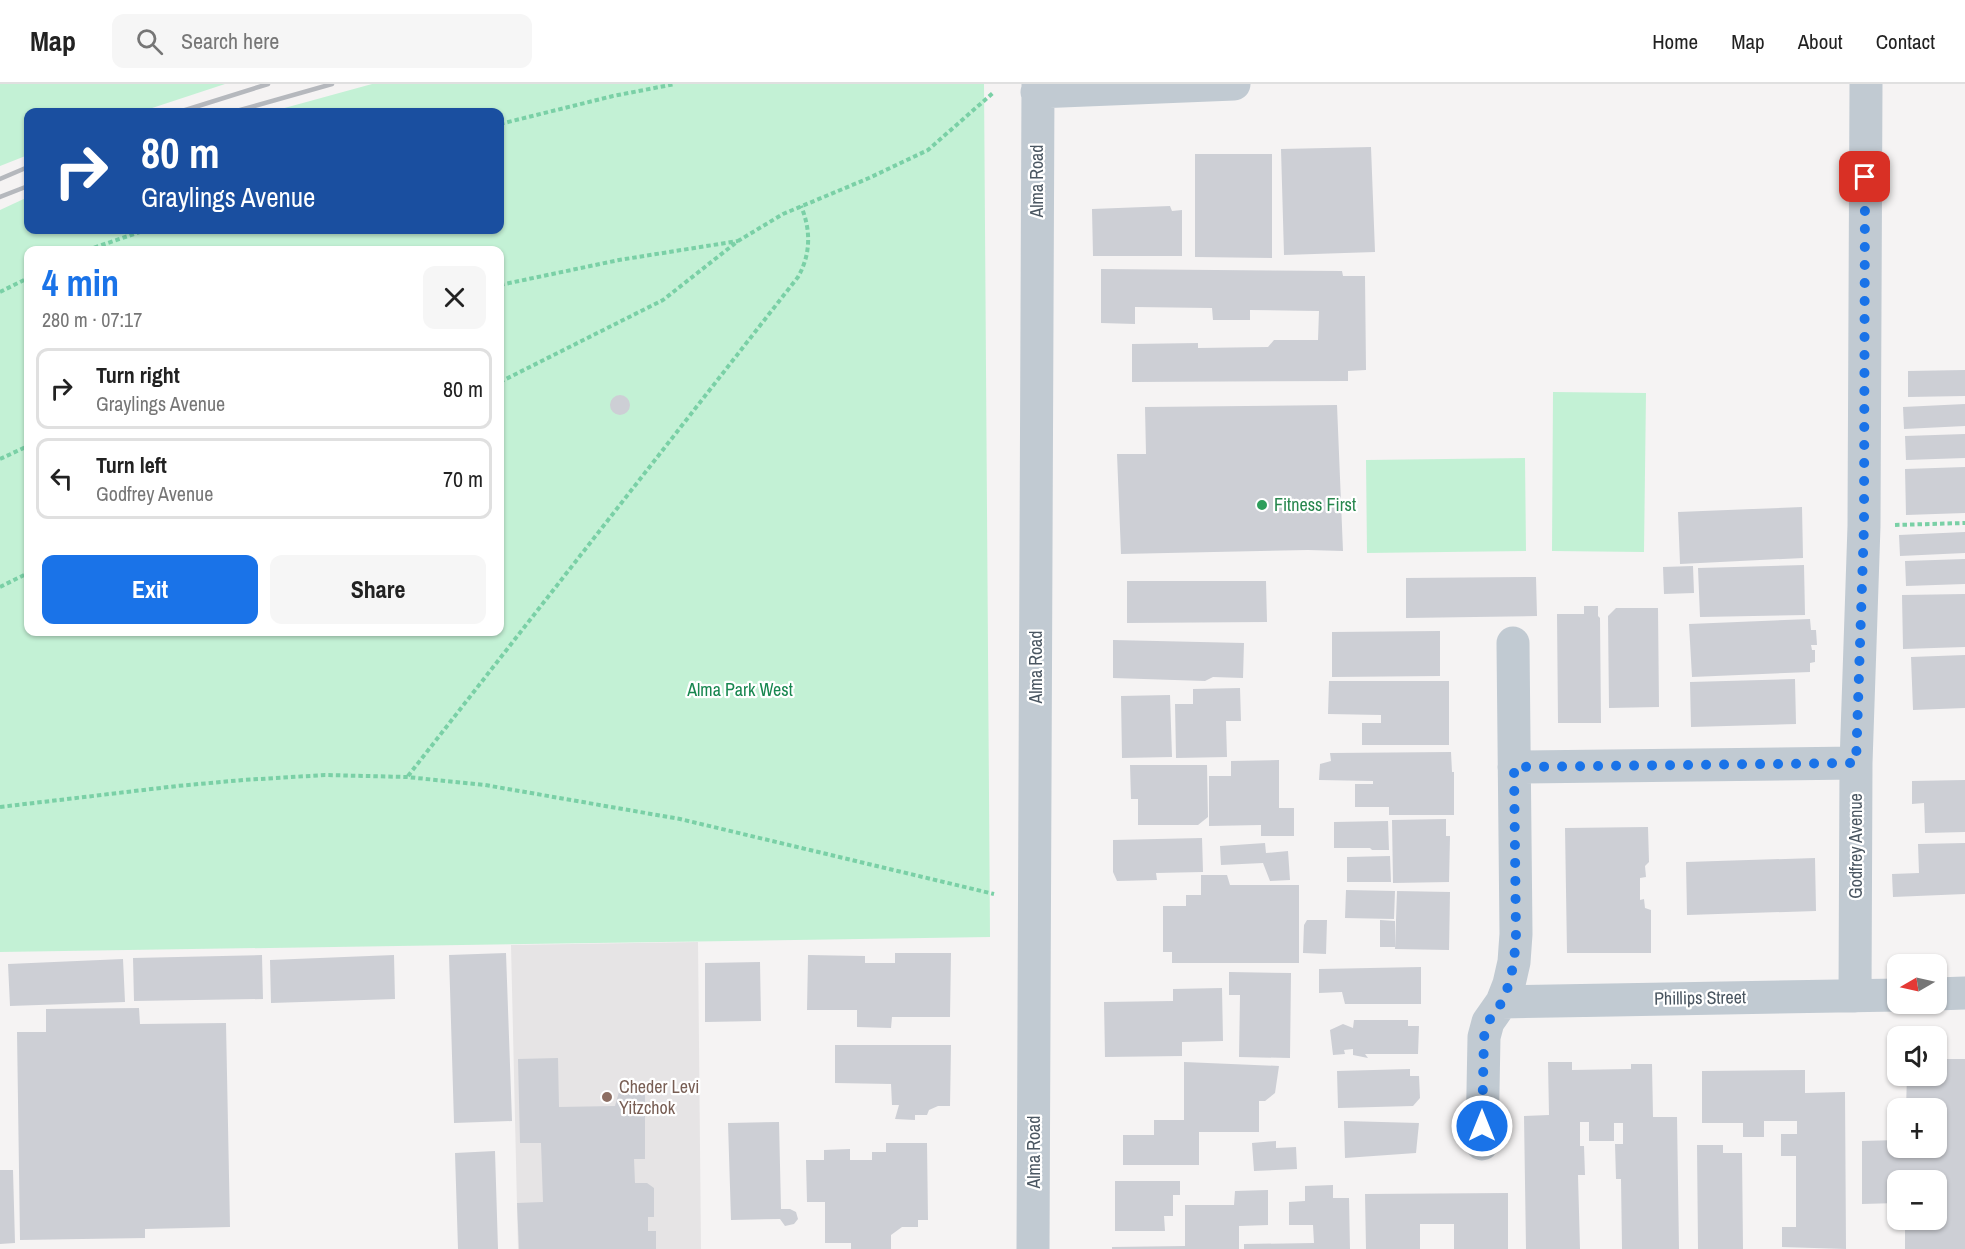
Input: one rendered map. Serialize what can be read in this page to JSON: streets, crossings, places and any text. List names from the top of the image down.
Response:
{
  "streets": {
    "street": ["Alma Road", "Godfrey Avenue", "Phillips Street"]
  },
  "crossings": [
    ["Godfrey Avenue", "Phillips Street"]
  ],
  "parks": ["Alma Park West"],
  "places": ["Fitness First", "Cheder Levi Yitzchok"],
  "north": "left",
  "page": {
    "header": "Map",
    "search": "Search here",
    "nav": [
      "Home",
      "Map",
      "About",
      "Contact"
    ],
    "turn": ["80 m", "Graylings Avenue"],
    "heading": ["4 min", "280 m · 07:17"],
    "list": [
      {
        "name": "Turn right",
        "note": "Graylings Avenue",
        "value": "80 m"
      },
      {
        "name": "Turn left",
        "note": "Godfrey Avenue",
        "value": "70 m"
      }
    ],
    "buttons": ["Exit", "Share"],
    "map_buttons": ["+", "−"]
  }
}
